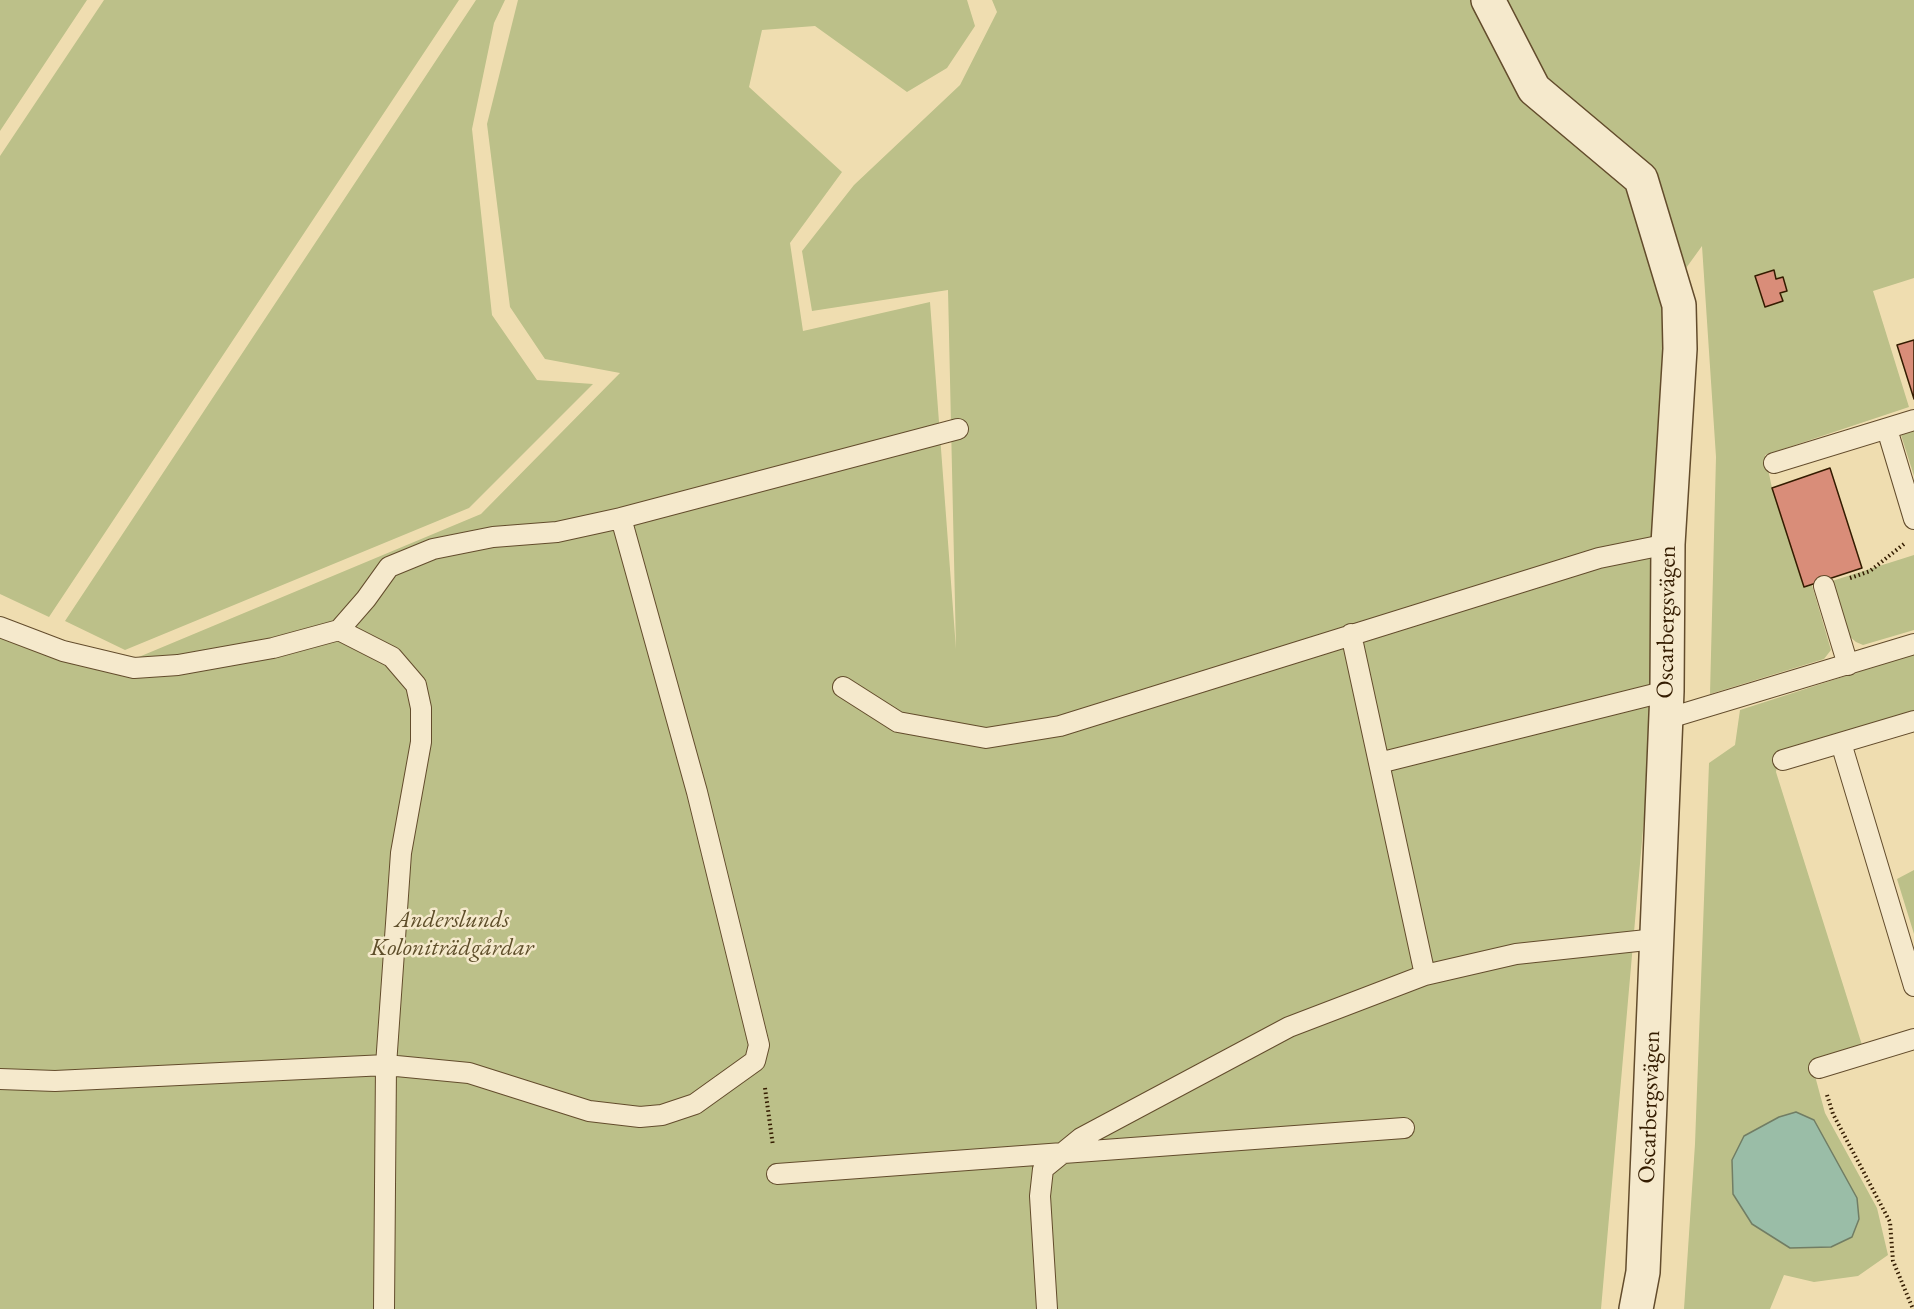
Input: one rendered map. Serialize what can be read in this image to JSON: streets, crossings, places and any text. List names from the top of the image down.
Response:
{
  "streets": {
    "street": ["Oscarbergsvägen"]
  },
  "parks": ["Anderslunds Koloniträdgårdar"]
}
